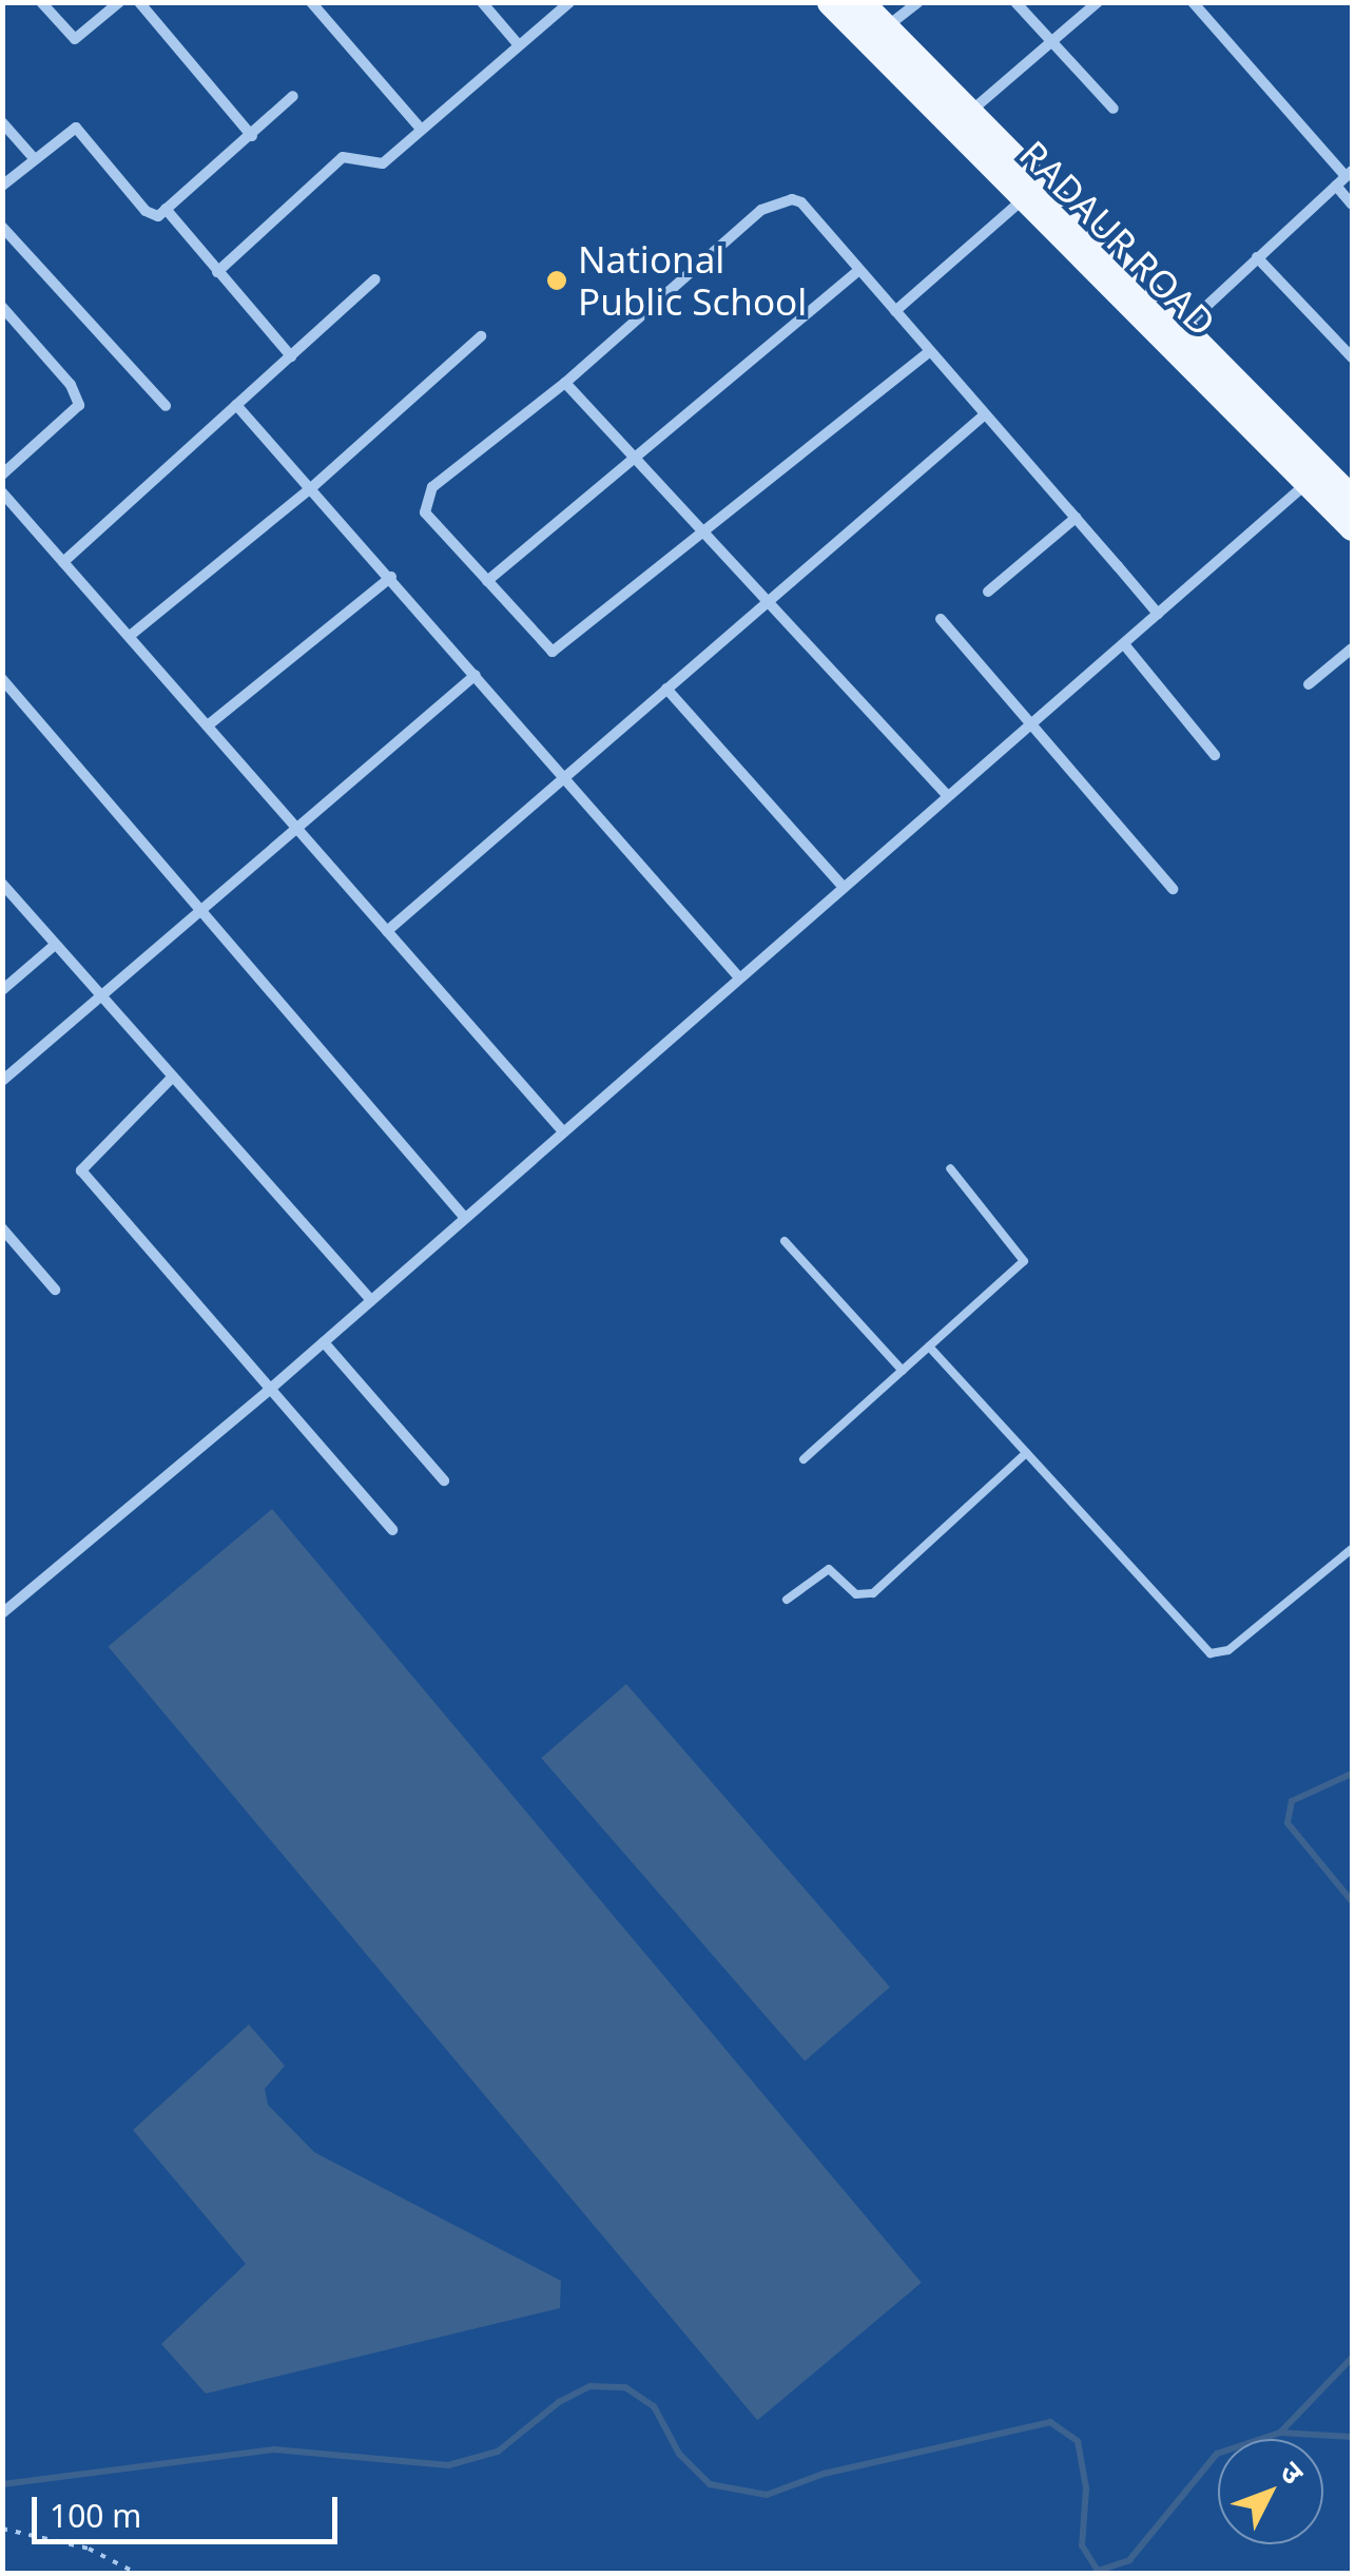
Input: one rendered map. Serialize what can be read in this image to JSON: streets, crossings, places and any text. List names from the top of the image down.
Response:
{
  "streets": {
    "main road": ["RADAUR ROAD"]
  },
  "places": ["National Public School"],
  "scale_bar": "100 m",
  "north": "top right"
}
